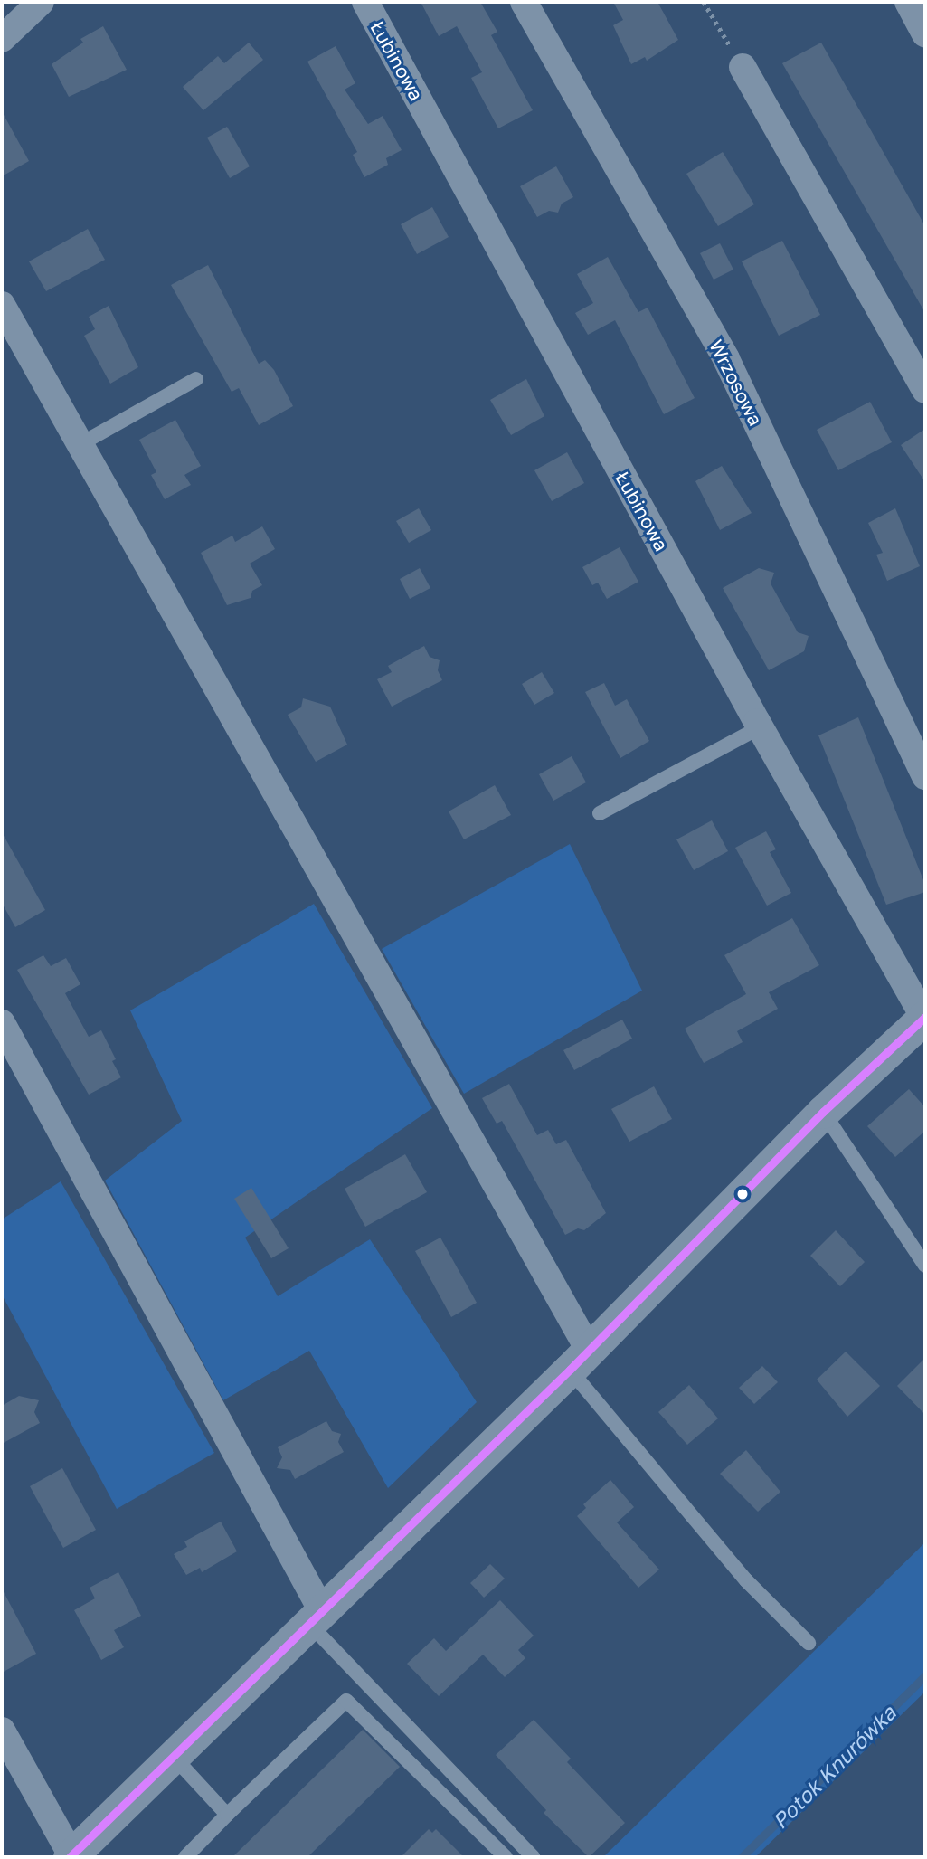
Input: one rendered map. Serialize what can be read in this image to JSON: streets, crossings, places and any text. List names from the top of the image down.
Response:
{
  "streets": {
    "street": ["Łubinowa", "Wrzosowa"]
  },
  "water": ["Potok Knurówka"]
}
